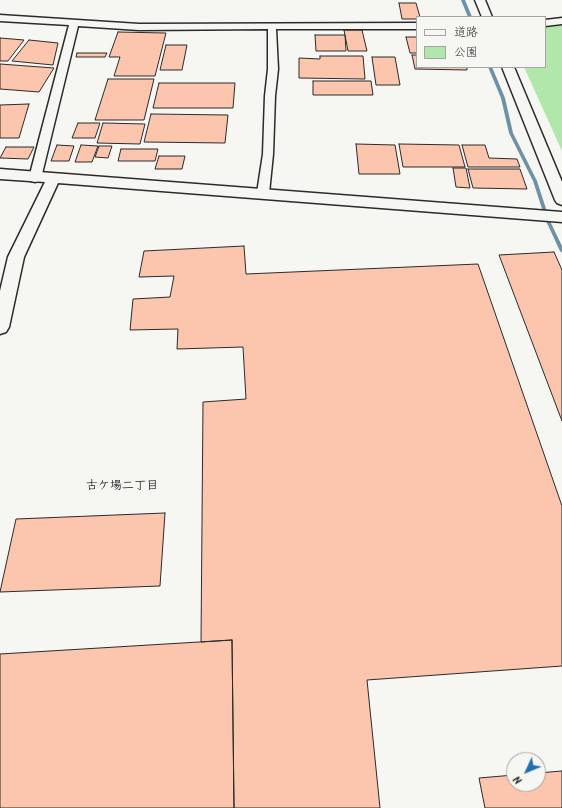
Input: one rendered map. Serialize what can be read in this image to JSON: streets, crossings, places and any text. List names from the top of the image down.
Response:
{
  "districts": ["古ケ場二丁目"],
  "legend": ["道路", "公園"],
  "north": "bottom left"
}
